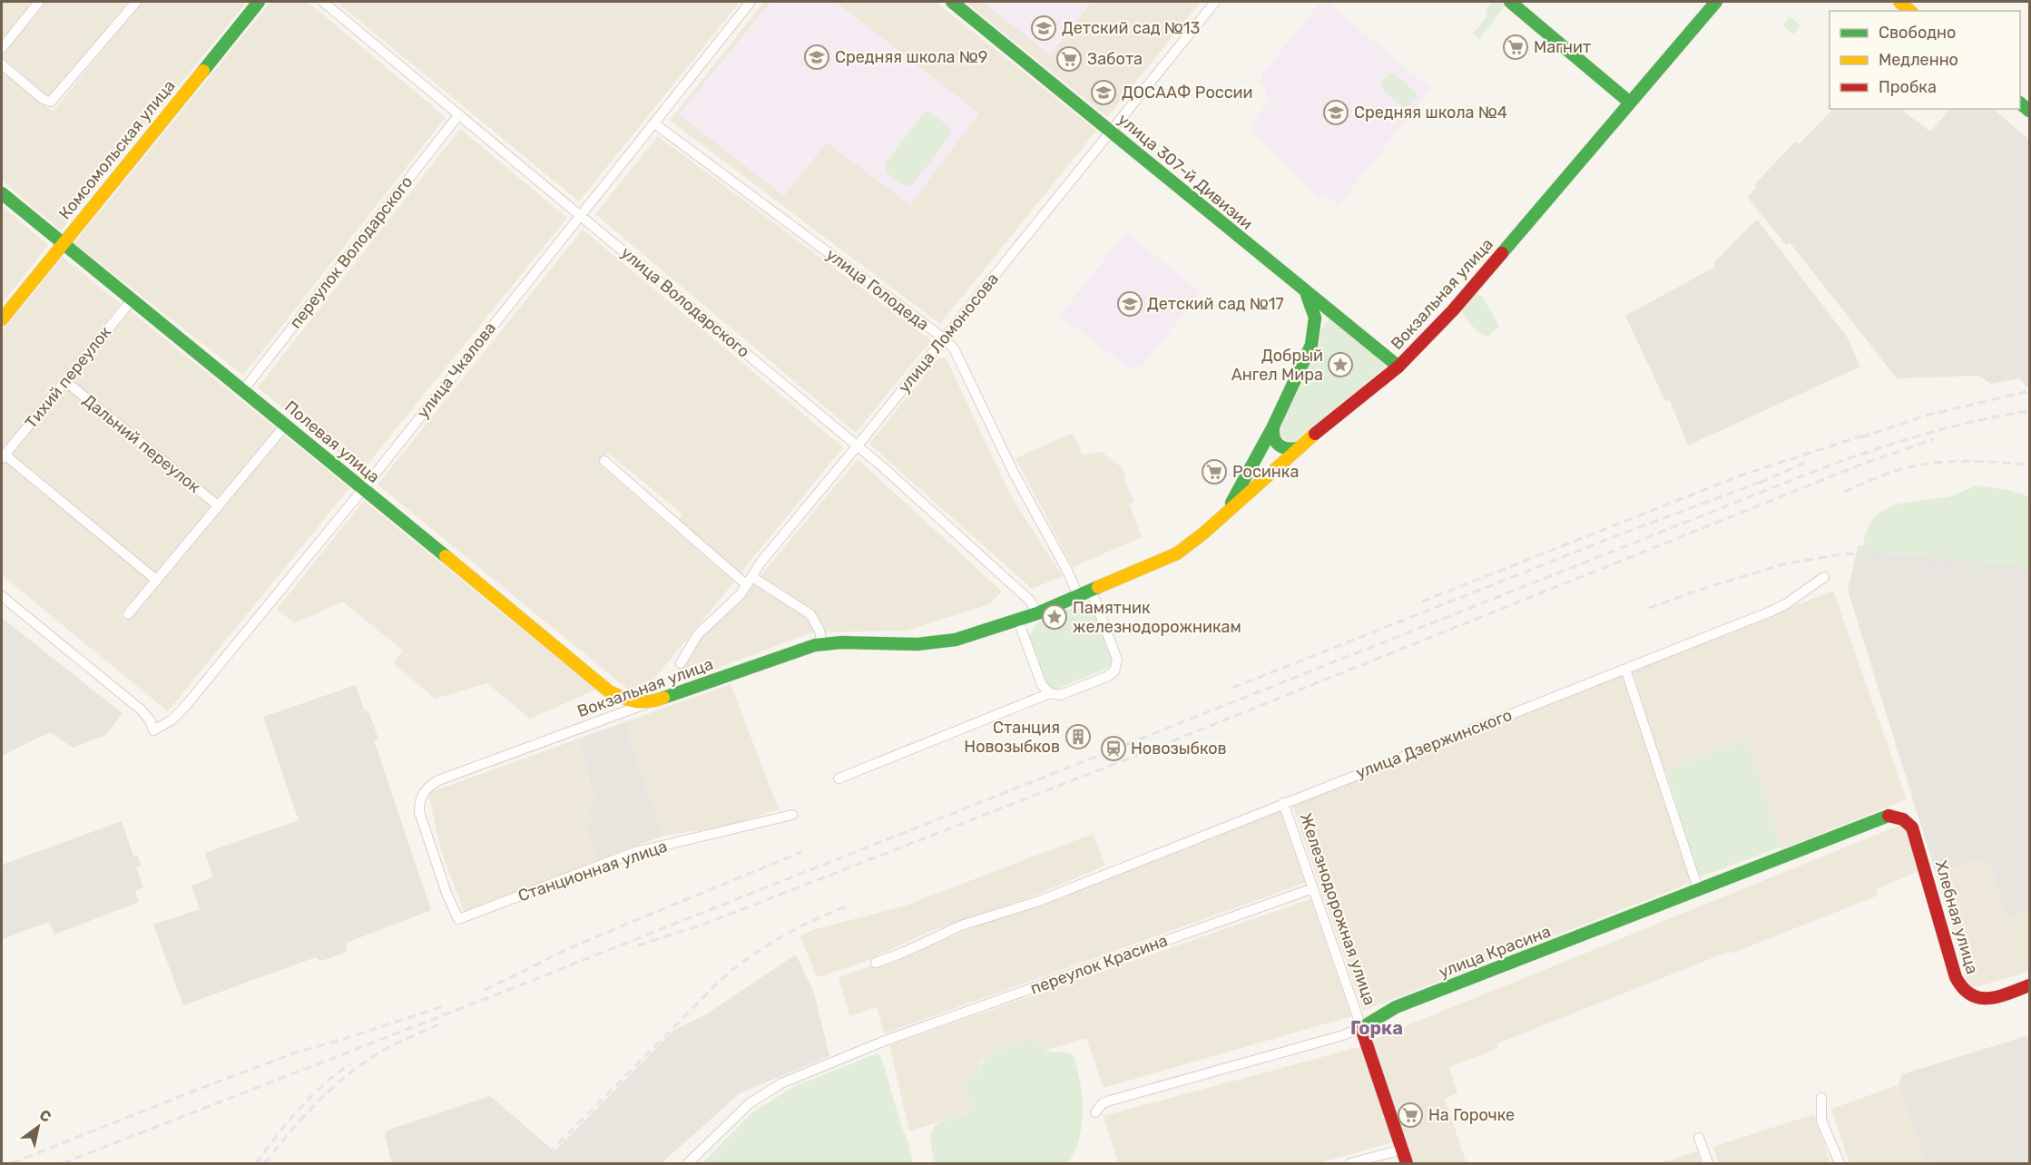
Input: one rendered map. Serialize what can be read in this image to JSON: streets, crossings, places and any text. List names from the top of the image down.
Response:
{
  "streets": {
    "street": [
      "Комсомольская улица",
      "улица 307-й Дивизии",
      "переулок Володарского",
      "улица Голодеда",
      "Вокзальная улица",
      "улица Володарского",
      "улица Ломоносова",
      "улица Чкалова",
      "Тихий переулок",
      "Полевая улица",
      "Дальний переулок",
      "улица Дзержинского",
      "Станционная улица",
      "Железнодорожная улица",
      "Хлебная улица",
      "улица Красина",
      "переулок Красина"
    ]
  },
  "crossings": [
    ["Комсомольская улица", "Полевая улица"],
    ["улица 307-й Дивизии", "Вокзальная улица"],
    ["улица 307-й Дивизии", "улица Ломоносова"],
    ["переулок Володарского", "улица Володарского"],
    ["переулок Володарского", "Полевая улица"],
    ["улица Голодеда", "Вокзальная улица"],
    ["улица Голодеда", "улица Ломоносова"],
    ["улица Голодеда", "улица Чкалова"],
    ["Вокзальная улица", "улица Володарского"],
    ["Вокзальная улица", "Полевая улица"],
    ["Вокзальная улица", "Станционная улица"],
    ["улица Володарского", "улица Ломоносова"],
    ["улица Володарского", "улица Чкалова"],
    ["улица Чкалова", "Полевая улица"],
    ["Тихий переулок", "Полевая улица"],
    ["Тихий переулок", "Дальний переулок"],
    ["улица Дзержинского", "Железнодорожная улица"],
    ["Железнодорожная улица", "улица Красина"],
    ["Железнодорожная улица", "переулок Красина"],
    ["Хлебная улица", "улица Красина"]
  ],
  "districts": ["Горка"],
  "places": {
    "school or university": [
      "Детский сад №13",
      "Средняя школа №9",
      "ДОСААФ России",
      "Средняя школа №4",
      "Детский сад №17"
    ],
    "supermarket": [
      "Магнит",
      "Забота",
      "Росинка",
      "На Горочке"
    ],
    "place": ["Добрый Ангел Мира", "Памятник железнодорожникам"],
    "building": ["Станция Новозыбков"],
    "station": ["Новозыбков"]
  },
  "legend": ["Свободно", "Медленно", "Пробка"],
  "north": "top right"
}
